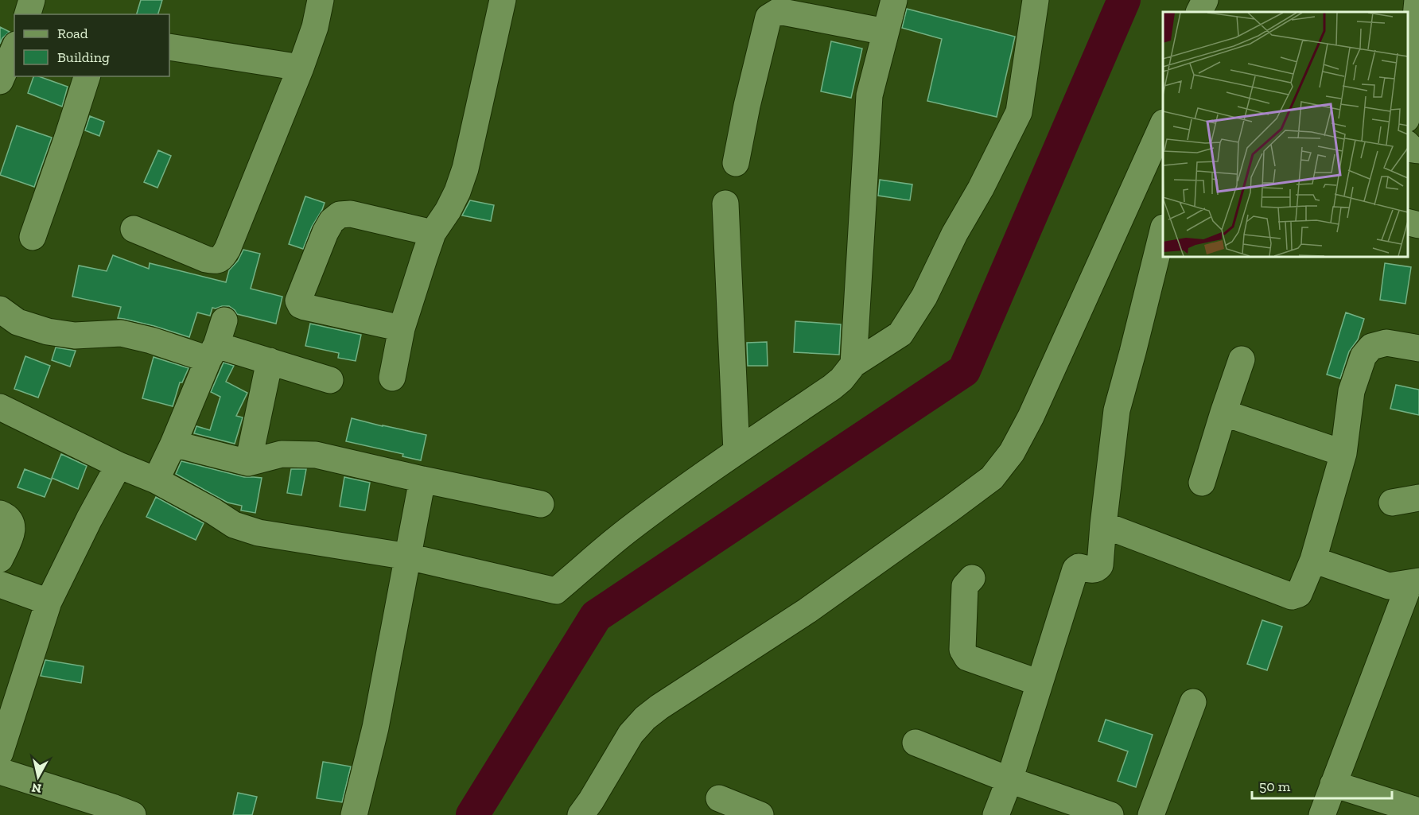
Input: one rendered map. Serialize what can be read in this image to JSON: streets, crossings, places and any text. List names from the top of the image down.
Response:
{
  "legend": ["Road", "Building"],
  "scale_bar": "50 m",
  "north": "bottom"
}
